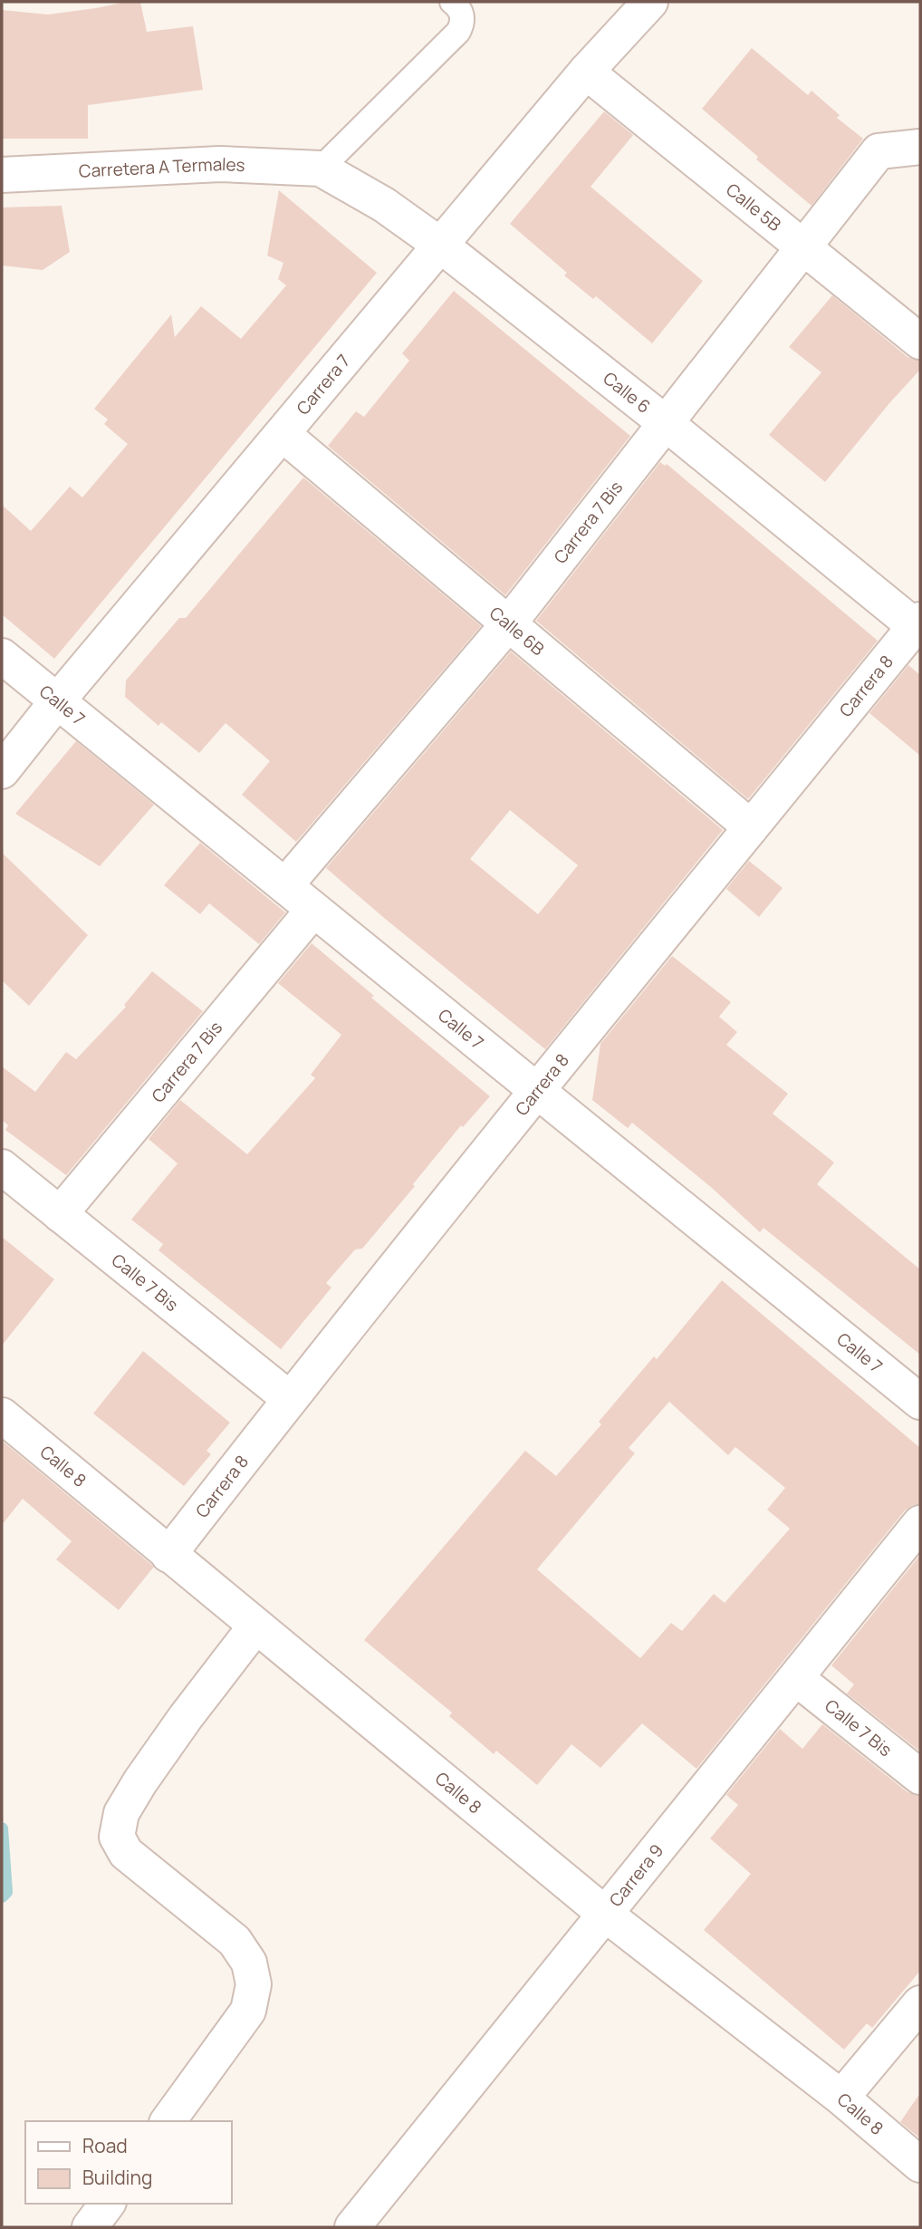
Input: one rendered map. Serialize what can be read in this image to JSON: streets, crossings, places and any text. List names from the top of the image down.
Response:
{
  "streets": {
    "street": [
      "Carretera A Termales",
      "Calle 5B",
      "Carrera 7",
      "Calle 6",
      "Carrera 7 Bis",
      "Calle 6B",
      "Carrera 8",
      "Calle 7",
      "Calle 7 Bis",
      "Calle 8",
      "Carrera 9"
    ]
  },
  "crossings": [
    ["Carretera A Termales", "Calle 6"],
    ["Calle 5B", "Carrera 7"],
    ["Calle 5B", "Carrera 7 Bis"],
    ["Carrera 7", "Calle 6"],
    ["Carrera 7", "Calle 6B"],
    ["Carrera 7", "Calle 7"],
    ["Calle 6", "Carrera 7 Bis"],
    ["Calle 6", "Carrera 8"],
    ["Carrera 7 Bis", "Calle 6B"],
    ["Carrera 7 Bis", "Calle 7"],
    ["Carrera 7 Bis", "Calle 7 Bis"],
    ["Calle 6B", "Carrera 8"],
    ["Carrera 8", "Calle 7"],
    ["Carrera 8", "Calle 7 Bis"],
    ["Carrera 8", "Calle 8"],
    ["Calle 7 Bis", "Carrera 9"],
    ["Calle 8", "Carrera 9"]
  ],
  "legend": ["Road", "Building"]
}
